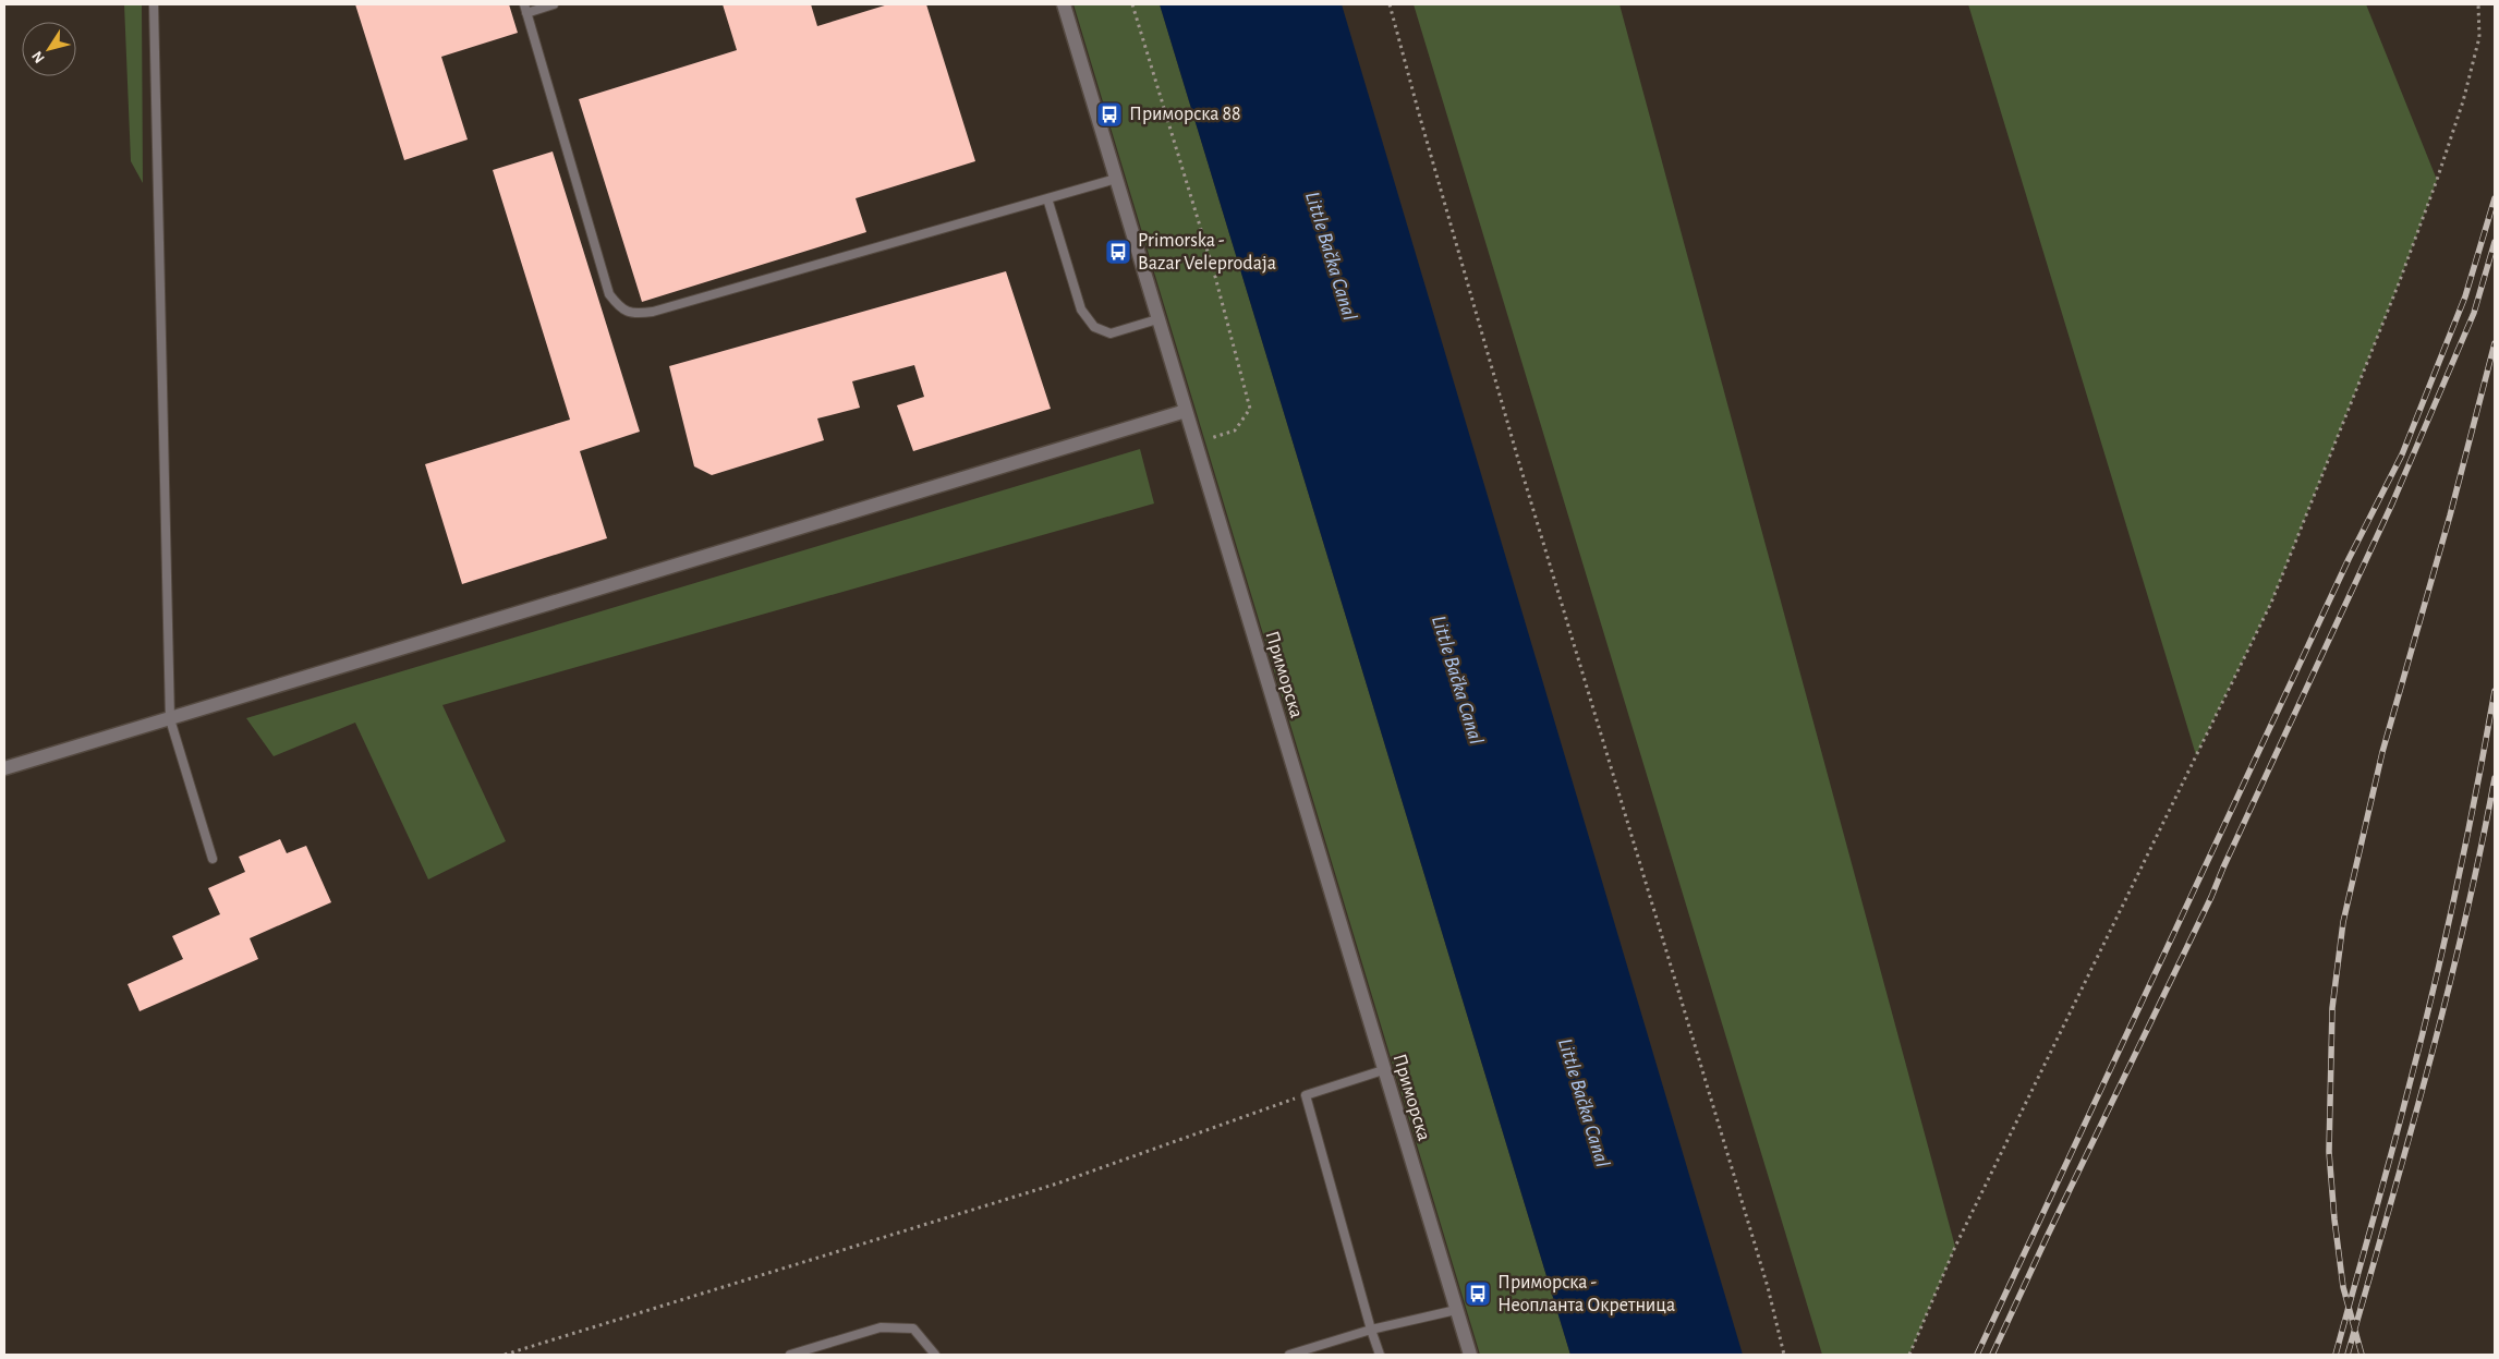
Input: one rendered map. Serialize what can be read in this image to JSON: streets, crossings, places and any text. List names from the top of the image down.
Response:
{
  "streets": {
    "street": ["Приморска"]
  },
  "water": ["Little Bačka Canal"],
  "places": {
    "bus stop": ["Приморска 88", "Primorska - Bazar Veleprodaja", "Приморска - Неопланта Окретница"]
  },
  "north": "bottom left"
}
